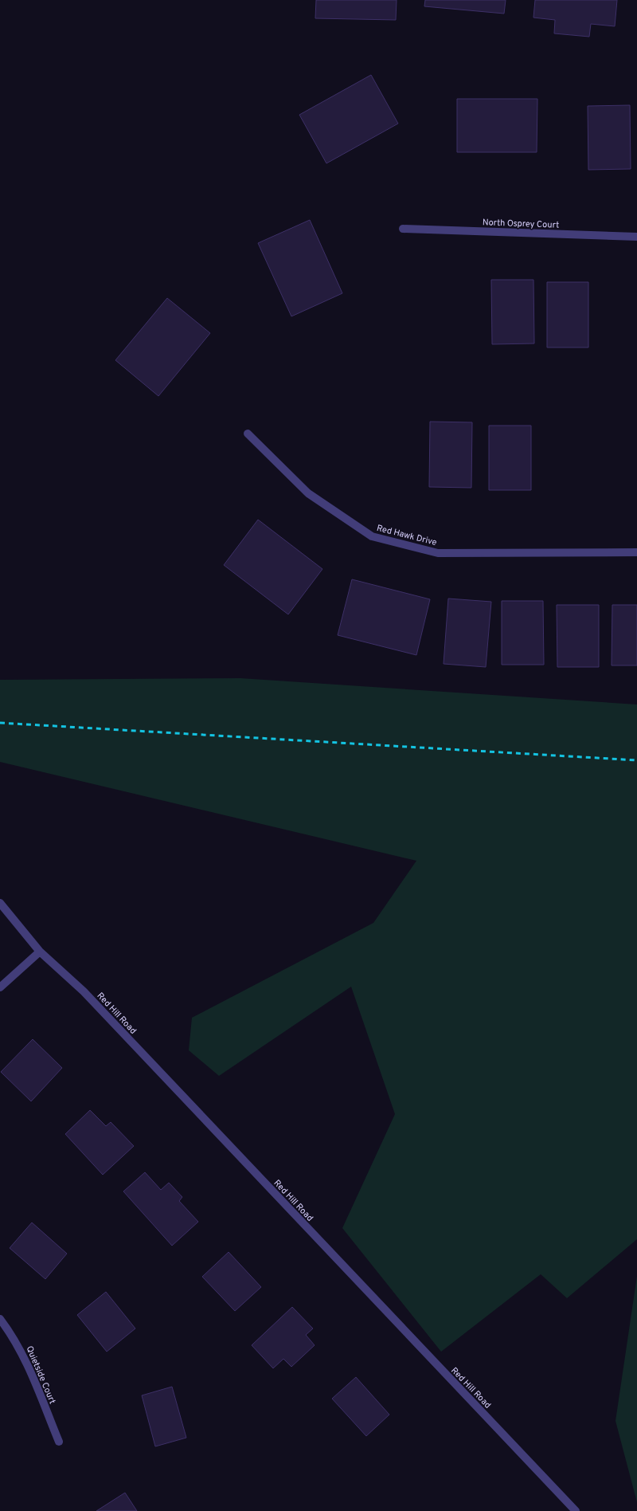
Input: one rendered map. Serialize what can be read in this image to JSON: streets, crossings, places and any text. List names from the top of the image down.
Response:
{
  "streets": {
    "street": [
      "North Osprey Court",
      "Red Hawk Drive",
      "Red Hill Road",
      "Quietside Court"
    ]
  }
}
